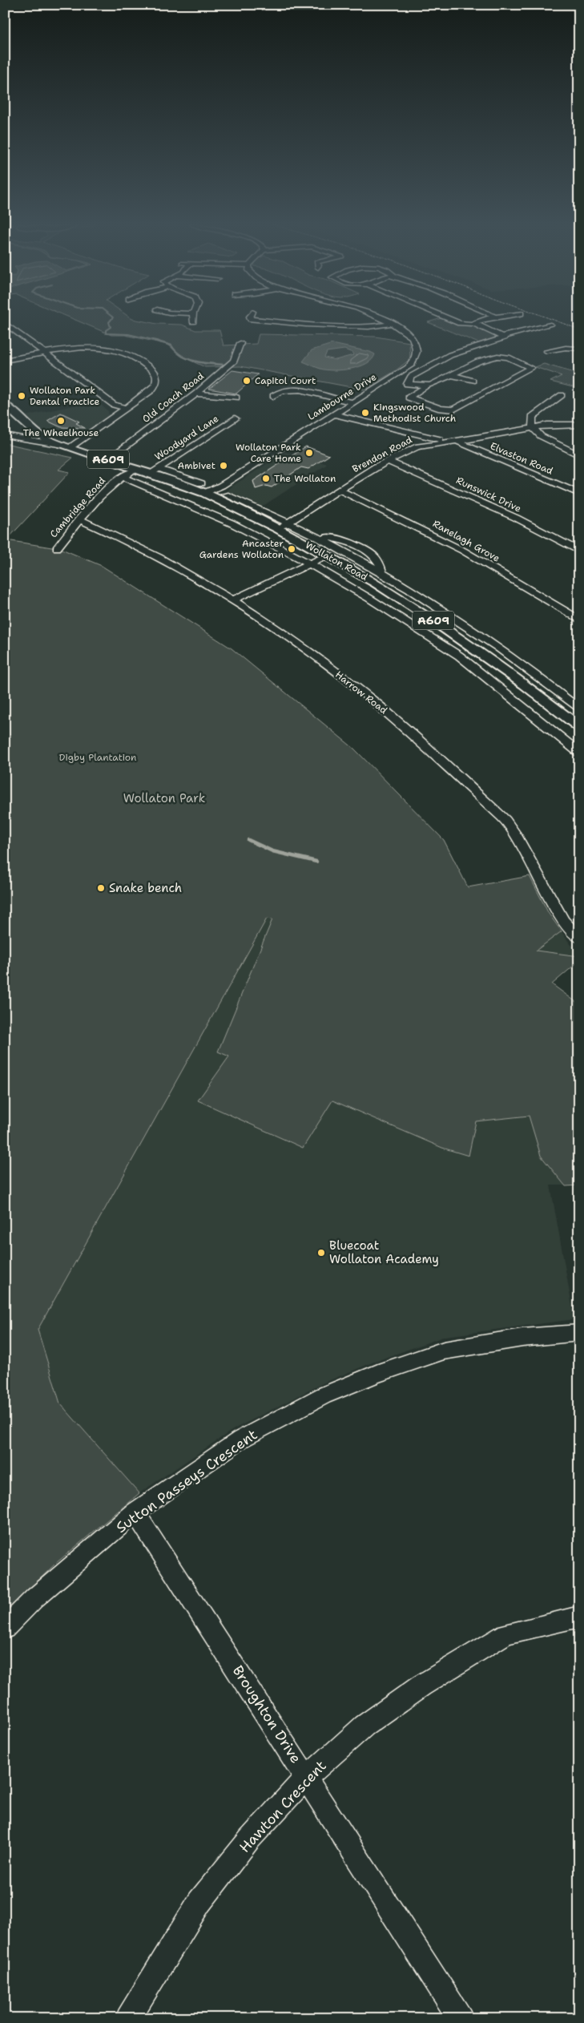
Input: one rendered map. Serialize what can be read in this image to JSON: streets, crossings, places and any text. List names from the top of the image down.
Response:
{
  "streets": {
    "main road": ["A609", "Wollaton Road"],
    "street": [
      "Lambourne Drive",
      "Old Coach Road",
      "Woodyard Lane",
      "Brendon Road",
      "Elvaston Road",
      "Runswick Drive",
      "Cambridge Road",
      "Ranelagh Grove",
      "Harrow Road",
      "Sutton Passeys Crescent",
      "Broughton Drive",
      "Hawton Crescent"
    ]
  },
  "crossings": [
    ["Lambourne Drive", "Elvaston Road"],
    ["Lambourne Drive", "Wollaton Road"],
    ["Old Coach Road", "Wollaton Road"],
    ["Woodyard Lane", "Wollaton Road"],
    ["Brendon Road", "Elvaston Road"],
    ["Brendon Road", "Runswick Drive"],
    ["Brendon Road", "Ranelagh Grove"],
    ["Brendon Road", "Wollaton Road"],
    ["A609", "Wollaton Road"],
    ["Cambridge Road", "Wollaton Road"],
    ["Cambridge Road", "Harrow Road"],
    ["Sutton Passeys Crescent", "Broughton Drive"],
    ["Broughton Drive", "Hawton Crescent"]
  ],
  "parks": ["Digby Plantation", "Wollaton Park"],
  "places": [
    "Capitol Court",
    "Wollaton Park Dental Practice",
    "Kingswood Methodist Church",
    "The Wheelhouse",
    "Wollaton Park Care Home",
    "Ambivet",
    "The Wollaton",
    "Ancaster Gardens Wollaton",
    "Snake bench",
    "Bluecoat Wollaton Academy"
  ]
}
